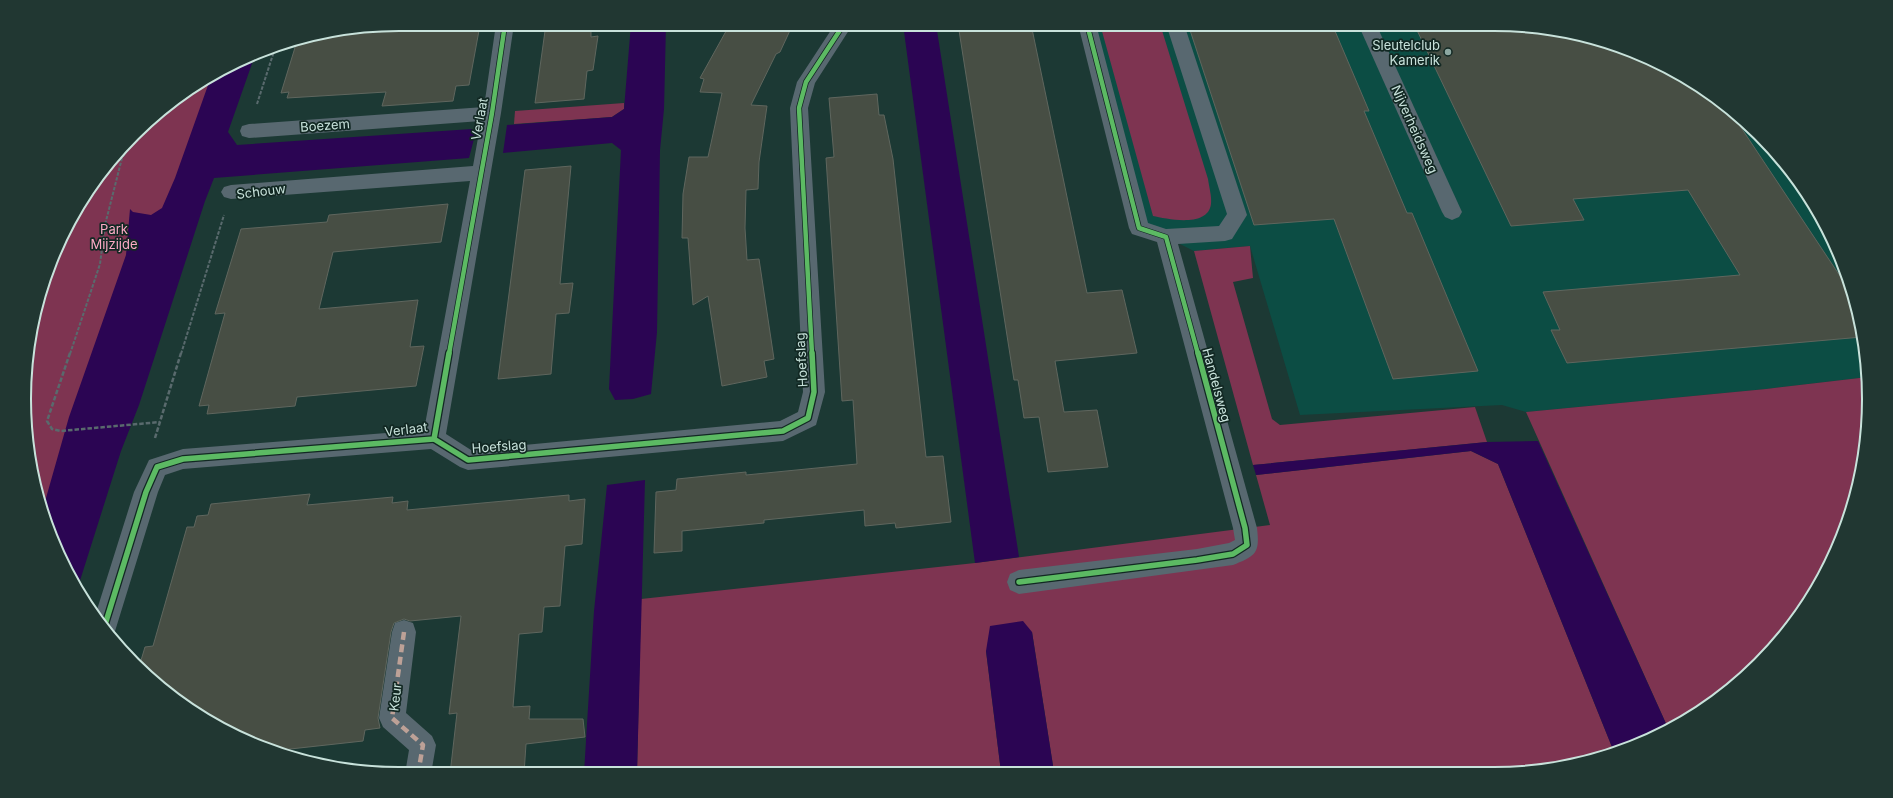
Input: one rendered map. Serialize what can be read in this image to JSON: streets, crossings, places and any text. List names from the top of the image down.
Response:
{
  "streets": {
    "street": [
      "Verlaat",
      "Boezem",
      "Nijverheidsweg",
      "Schouw",
      "Hoefslag",
      "Handelsweg",
      "Keur"
    ]
  },
  "crossings": [
    ["Verlaat", "Boezem"],
    ["Verlaat", "Schouw"],
    ["Verlaat", "Hoefslag"]
  ],
  "parks": ["Park Mijzijde"],
  "places": ["Sleutelclub Kamerik"]
}
